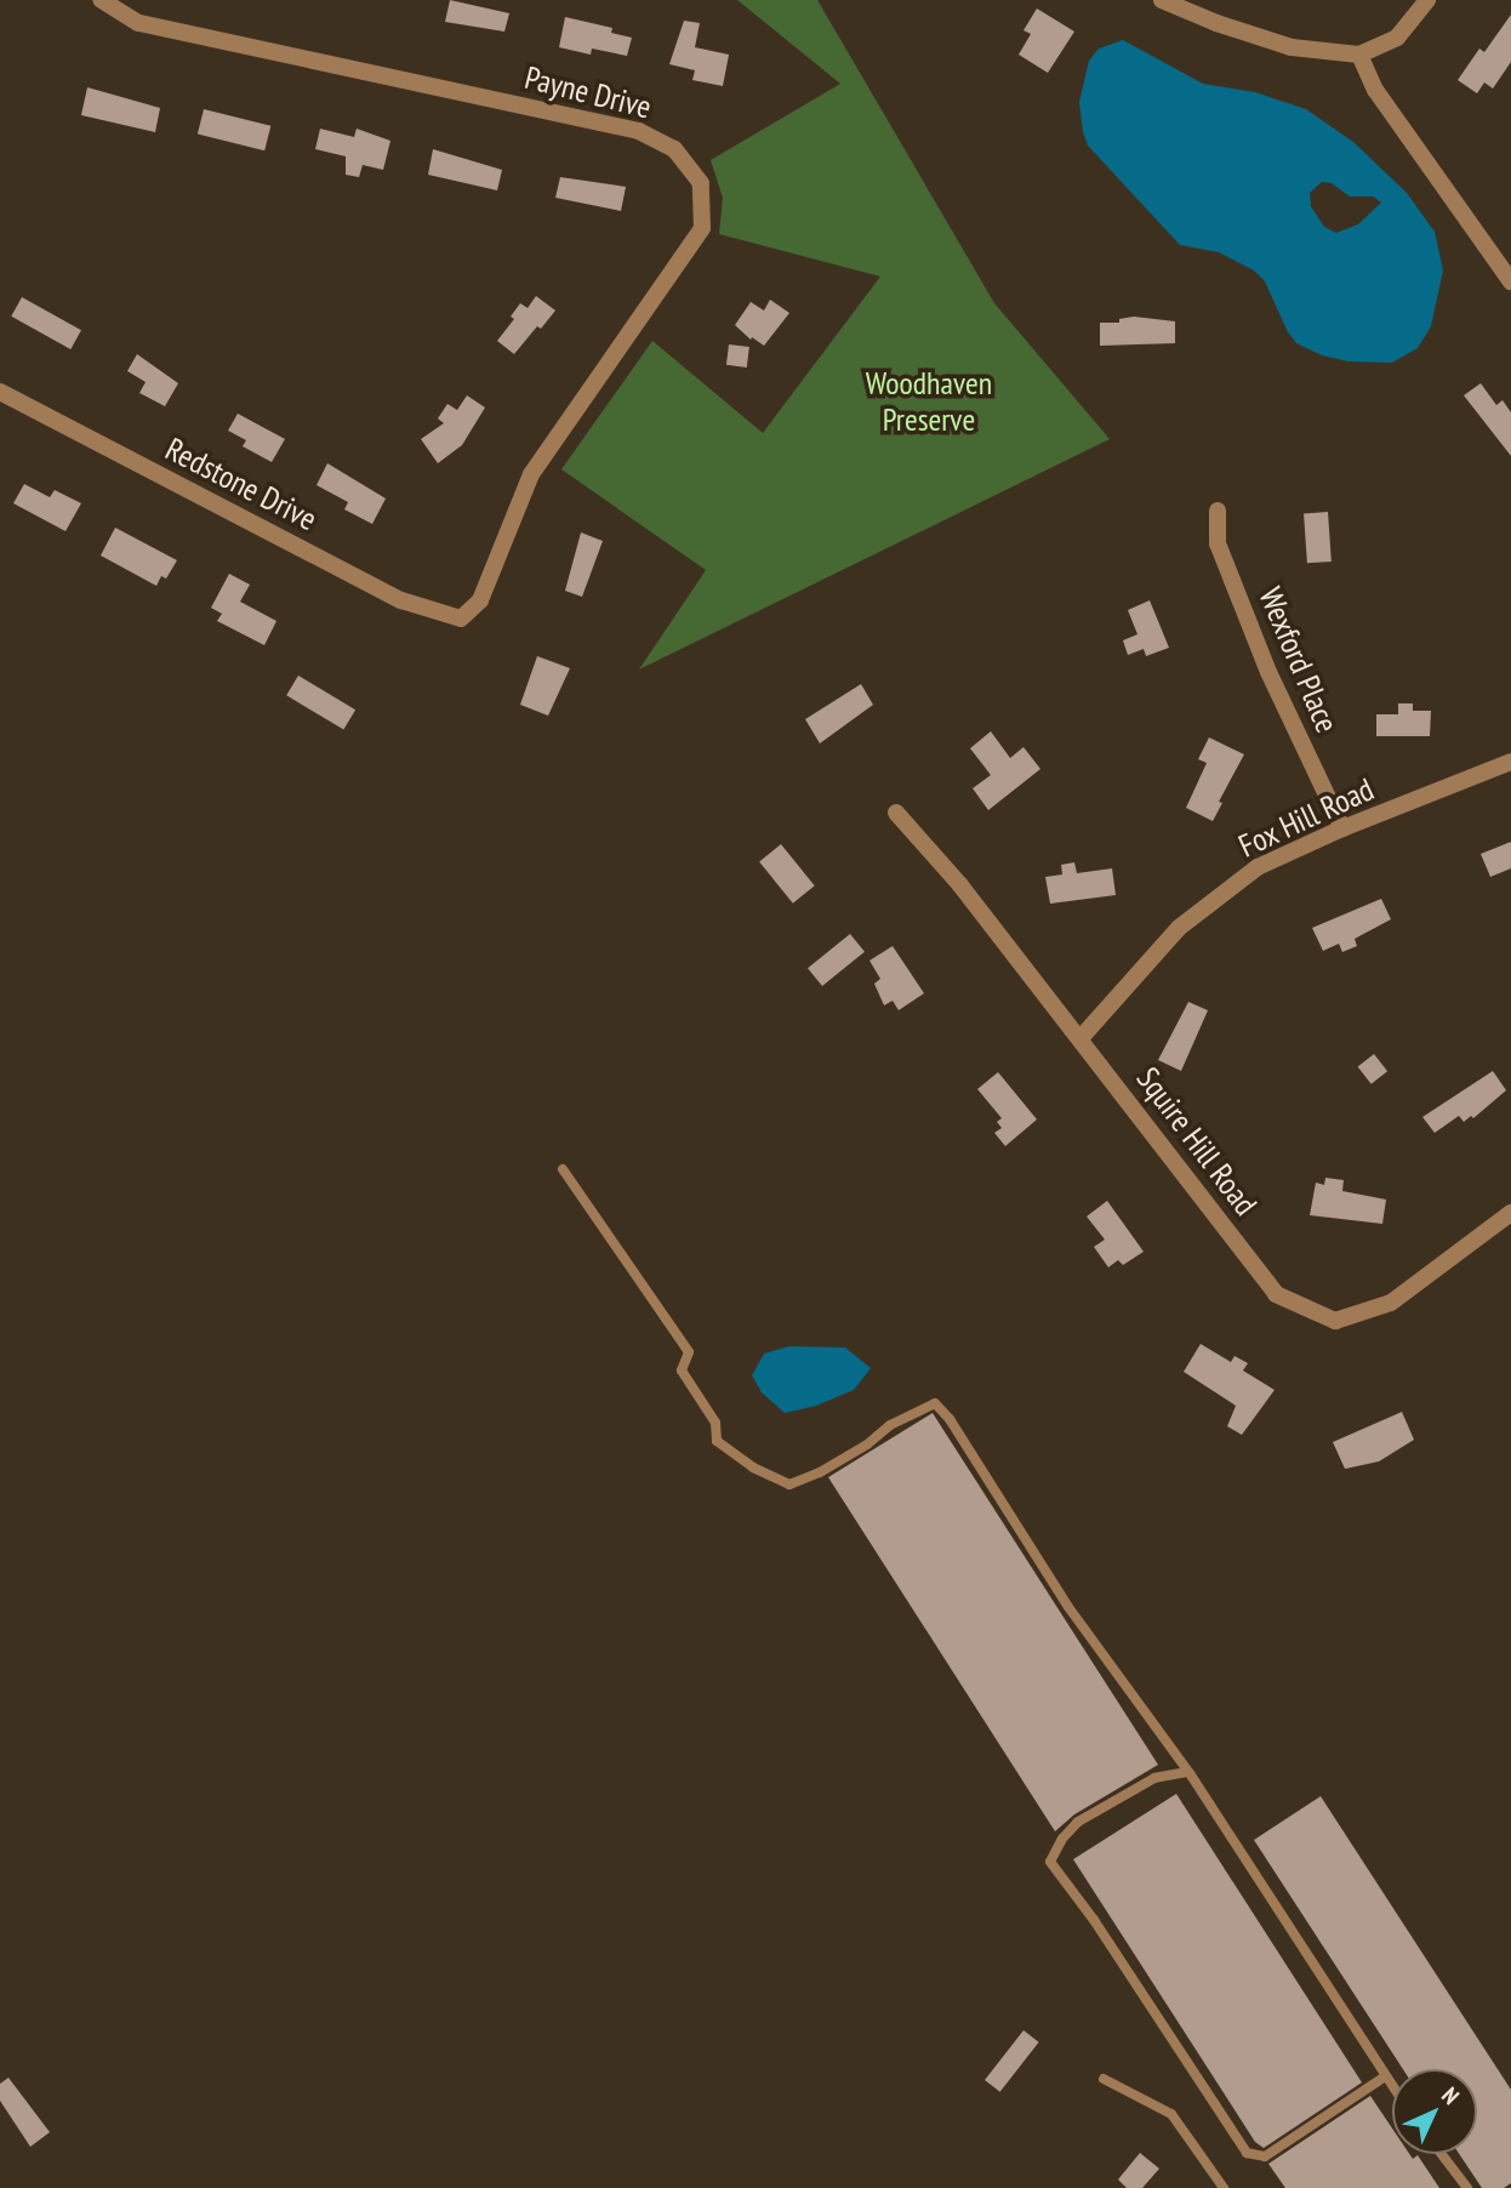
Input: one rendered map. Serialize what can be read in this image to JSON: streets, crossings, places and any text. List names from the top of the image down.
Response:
{
  "streets": {
    "street": [
      "Payne Drive",
      "Redstone Drive",
      "Wexford Place",
      "Fox Hill Road",
      "Squire Hill Road"
    ]
  },
  "crossings": [
    ["Payne Drive", "Redstone Drive"],
    ["Wexford Place", "Fox Hill Road"],
    ["Fox Hill Road", "Squire Hill Road"]
  ],
  "parks": ["Woodhaven Preserve"],
  "north": "top right"
}
